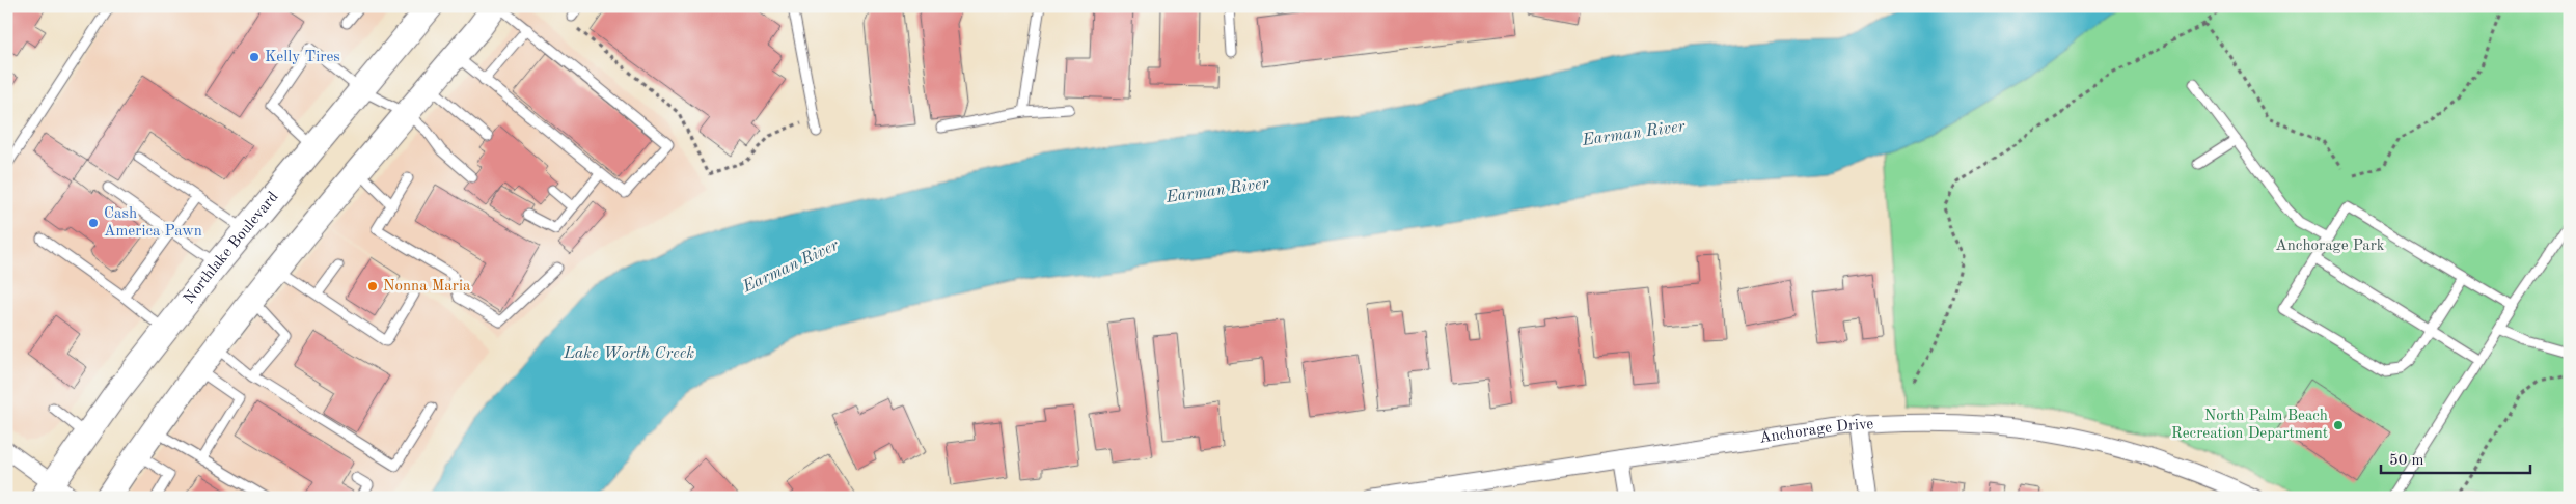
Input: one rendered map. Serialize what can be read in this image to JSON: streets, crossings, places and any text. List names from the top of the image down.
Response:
{
  "streets": {
    "main road": ["Northlake Boulevard"],
    "street": ["Anchorage Drive"]
  },
  "water": ["Earman River", "Lake Worth Creek"],
  "parks": ["Anchorage Park"],
  "places": [
    "Kelly Tires",
    "Cash America Pawn",
    "Nonna Maria",
    "North Palm Beach Recreation Department"
  ],
  "scale_bar": "50 m"
}
